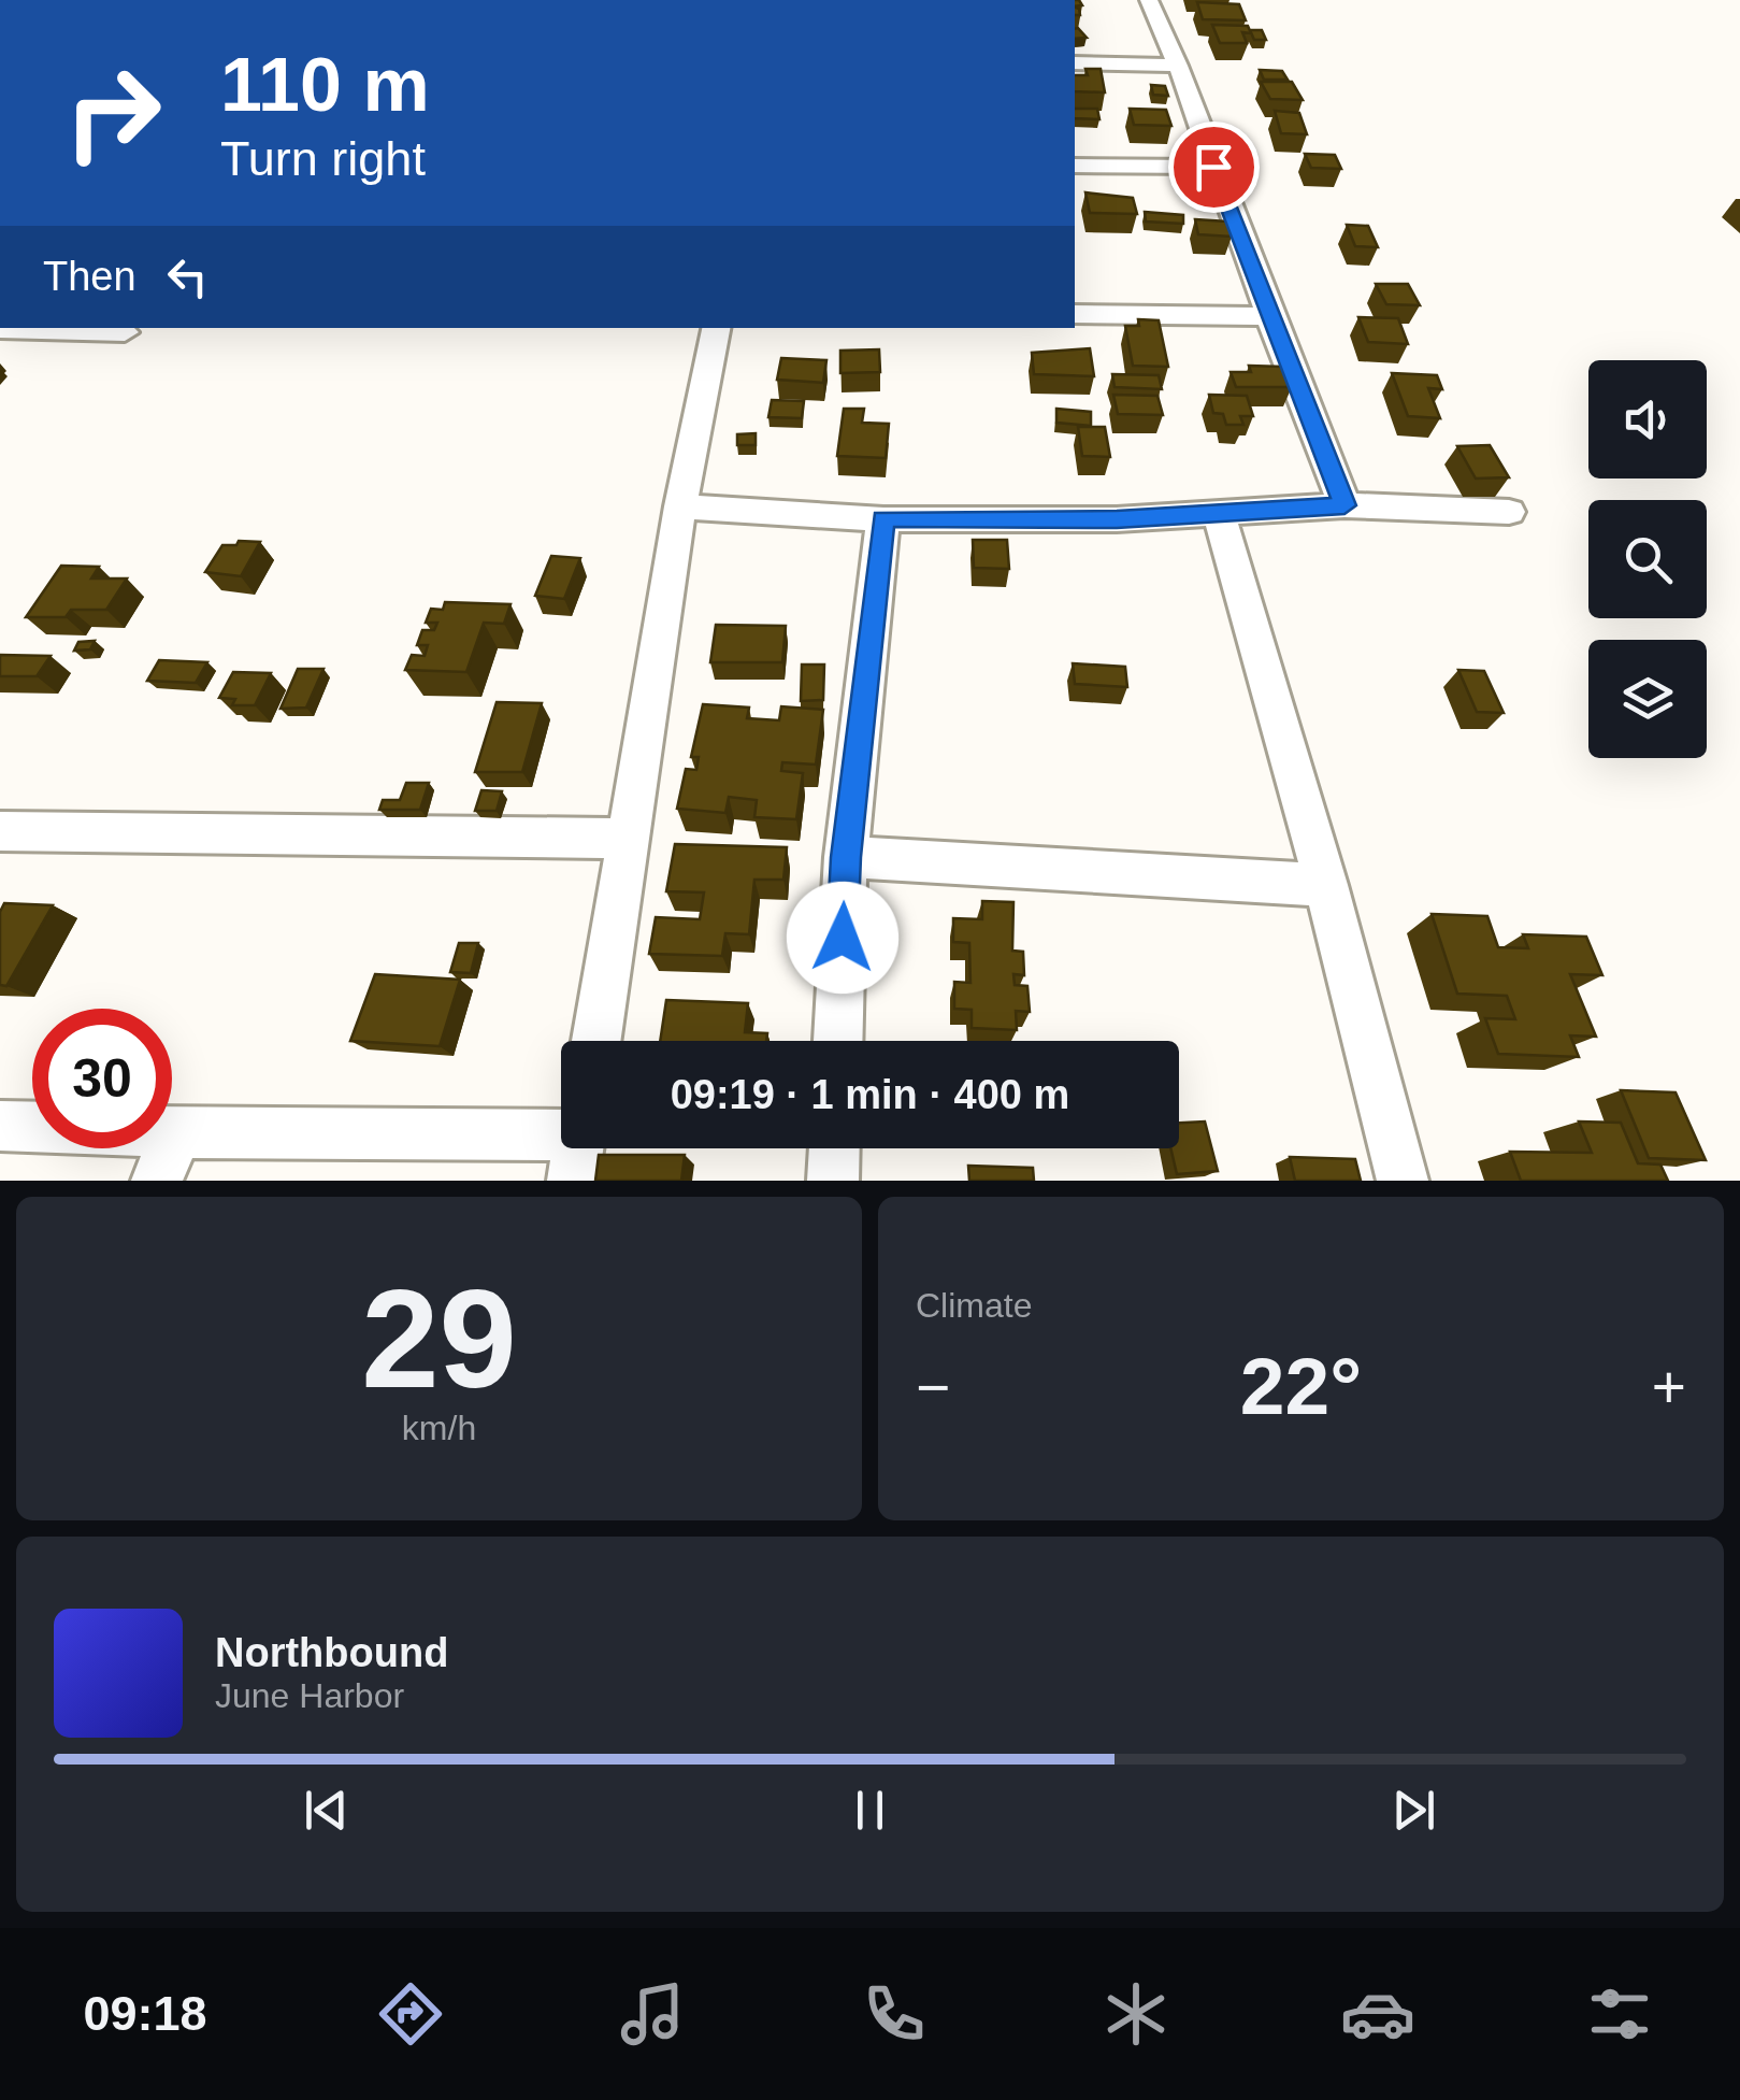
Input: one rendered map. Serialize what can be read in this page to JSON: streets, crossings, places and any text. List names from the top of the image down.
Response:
{
  "page": {
    "turn": ["110 m", "Turn right"],
    "then": "Then",
    "limit": "30",
    "trip": "09:19 · 1 min · 400 m",
    "tile": [
      ["29", "km/h"],
      "Climate"
    ],
    "heat": ["−", "22°", "+"],
    "song": ["Northbound", "June Harbor"],
    "tabs": "09:18"
  }
}
